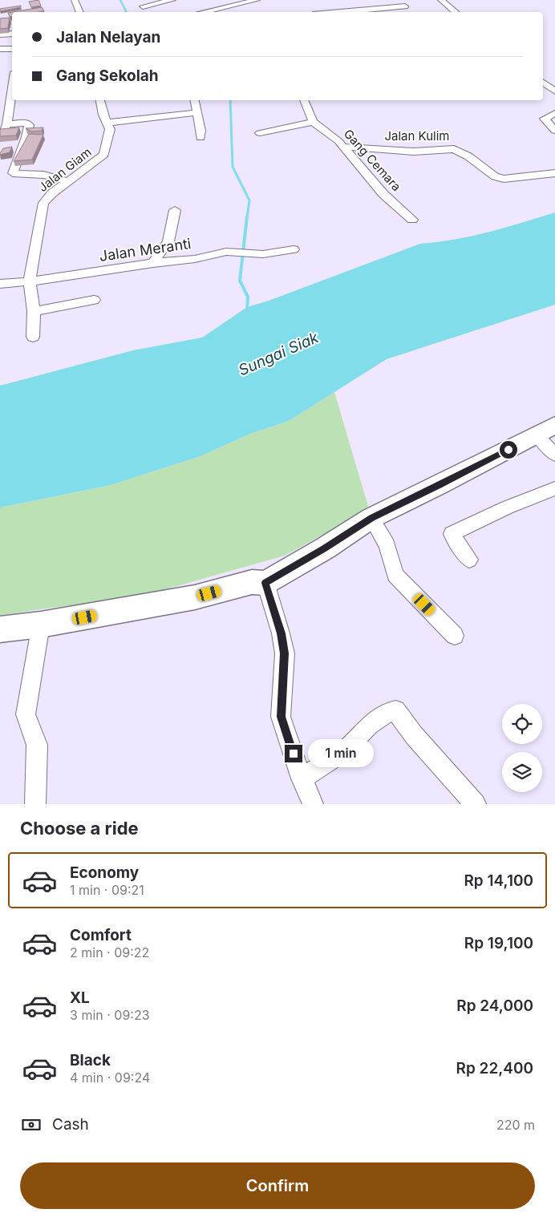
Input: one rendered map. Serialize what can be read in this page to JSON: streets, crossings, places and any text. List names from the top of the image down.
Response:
{
  "streets": {
    "street": [
      "Jalan Kulim",
      "Gang Cemara",
      "Jalan Giam",
      "Jalan Meranti"
    ]
  },
  "crossings": [
    ["Jalan Kulim", "Gang Cemara"],
    ["Jalan Giam", "Jalan Meranti"]
  ],
  "water": ["Sungai Siak"],
  "page": {
    "banner": ["Jalan Nelayan", "Gang Sekolah"],
    "bubble": "1 min",
    "heading": "Choose a ride",
    "list": [
      {
        "name": "Economy",
        "note": "1 min · 09:21",
        "value": "Rp 14,100"
      },
      {
        "name": "Comfort",
        "note": "2 min · 09:22",
        "value": "Rp 19,100"
      },
      {
        "name": "XL",
        "note": "3 min · 09:23",
        "value": "Rp 24,000"
      },
      {
        "name": "Black",
        "note": "4 min · 09:24",
        "value": "Rp 22,400"
      }
    ],
    "pay": ["Cash", "220 m"],
    "buttons": "Confirm"
  }
}
